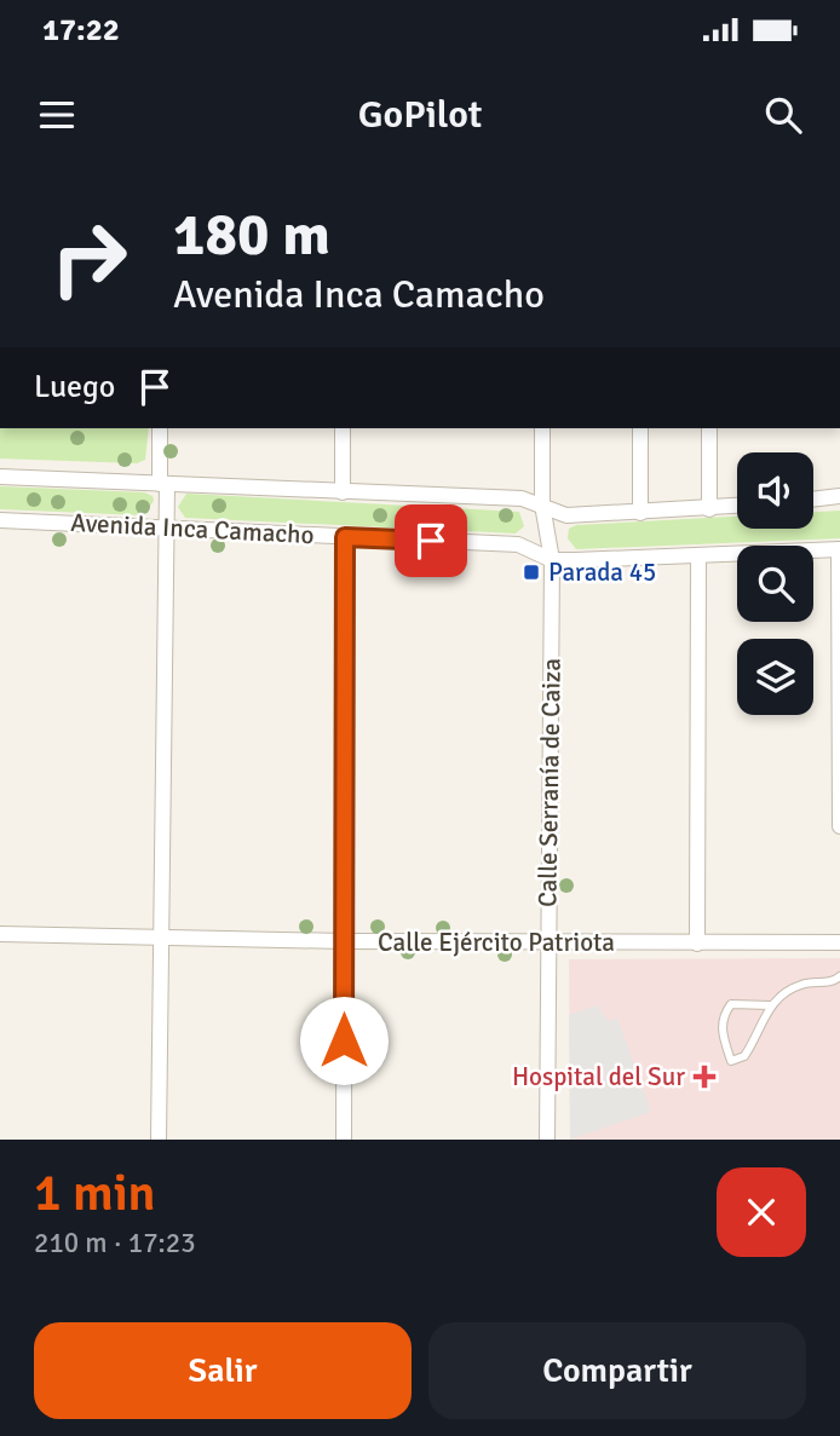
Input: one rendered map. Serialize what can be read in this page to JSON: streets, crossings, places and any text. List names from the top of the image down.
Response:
{
  "streets": {
    "street": ["Avenida Inca Camacho", "Calle Serranía de Caiza", "Calle Ejército Patriota"]
  },
  "crossings": [
    ["Avenida Inca Camacho", "Calle Serranía de Caiza"],
    ["Calle Serranía de Caiza", "Calle Ejército Patriota"]
  ],
  "places": {
    "transit": ["Parada 45"],
    "health": ["Hospital del Sur"]
  },
  "page": {
    "status": "17:22",
    "header": "GoPilot",
    "turn": ["180 m", "Avenida Inca Camacho"],
    "then": "Luego",
    "heading": ["1 min", "210 m · 17:23"],
    "buttons": ["Salir", "Compartir"]
  }
}
